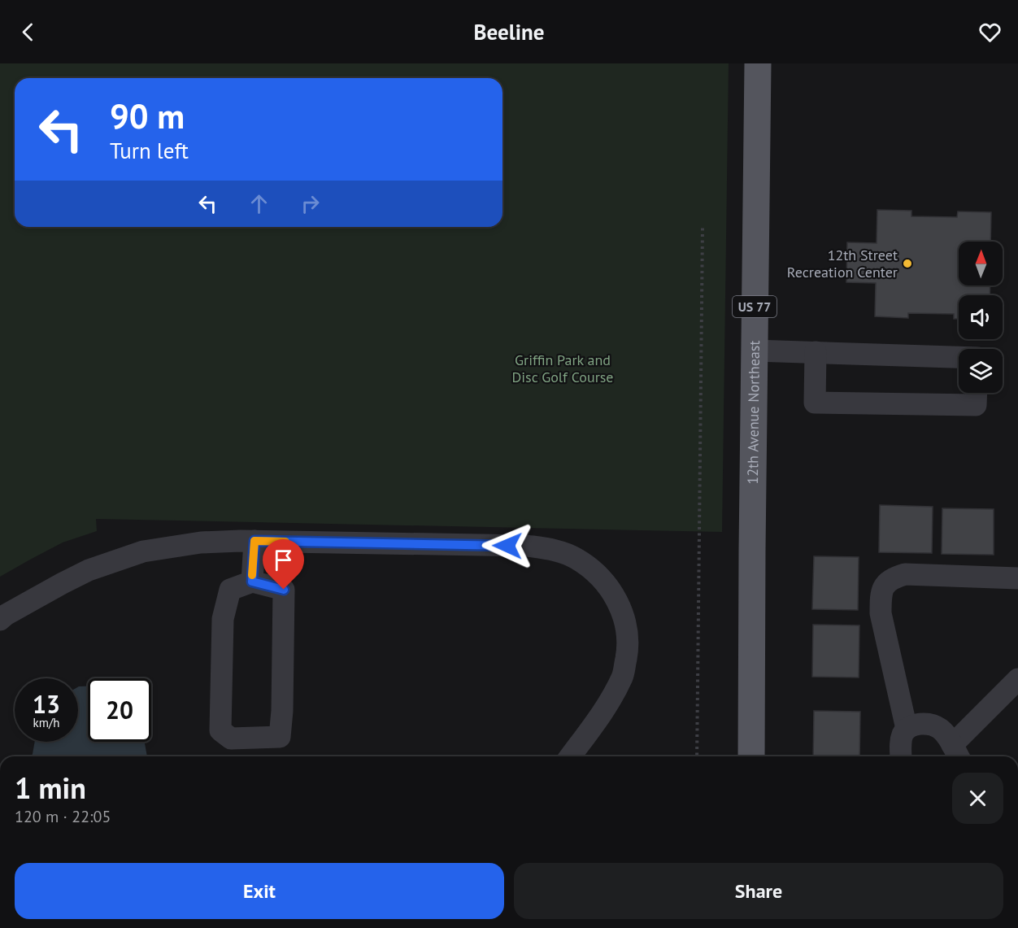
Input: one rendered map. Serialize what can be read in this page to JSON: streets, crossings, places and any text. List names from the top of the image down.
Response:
{
  "streets": {
    "main road": ["US 77", "12th Avenue Northeast"]
  },
  "parks": ["Griffin Park and Disc Golf Course"],
  "places": ["12th Street Recreation Center"],
  "north": "top",
  "page": {
    "header": "Beeline",
    "turn": ["90 m", "Turn left"],
    "speed": "13 km/h",
    "limit": "20",
    "heading": ["1 min", "120 m · 22:05"],
    "buttons": ["Exit", "Share"]
  }
}
